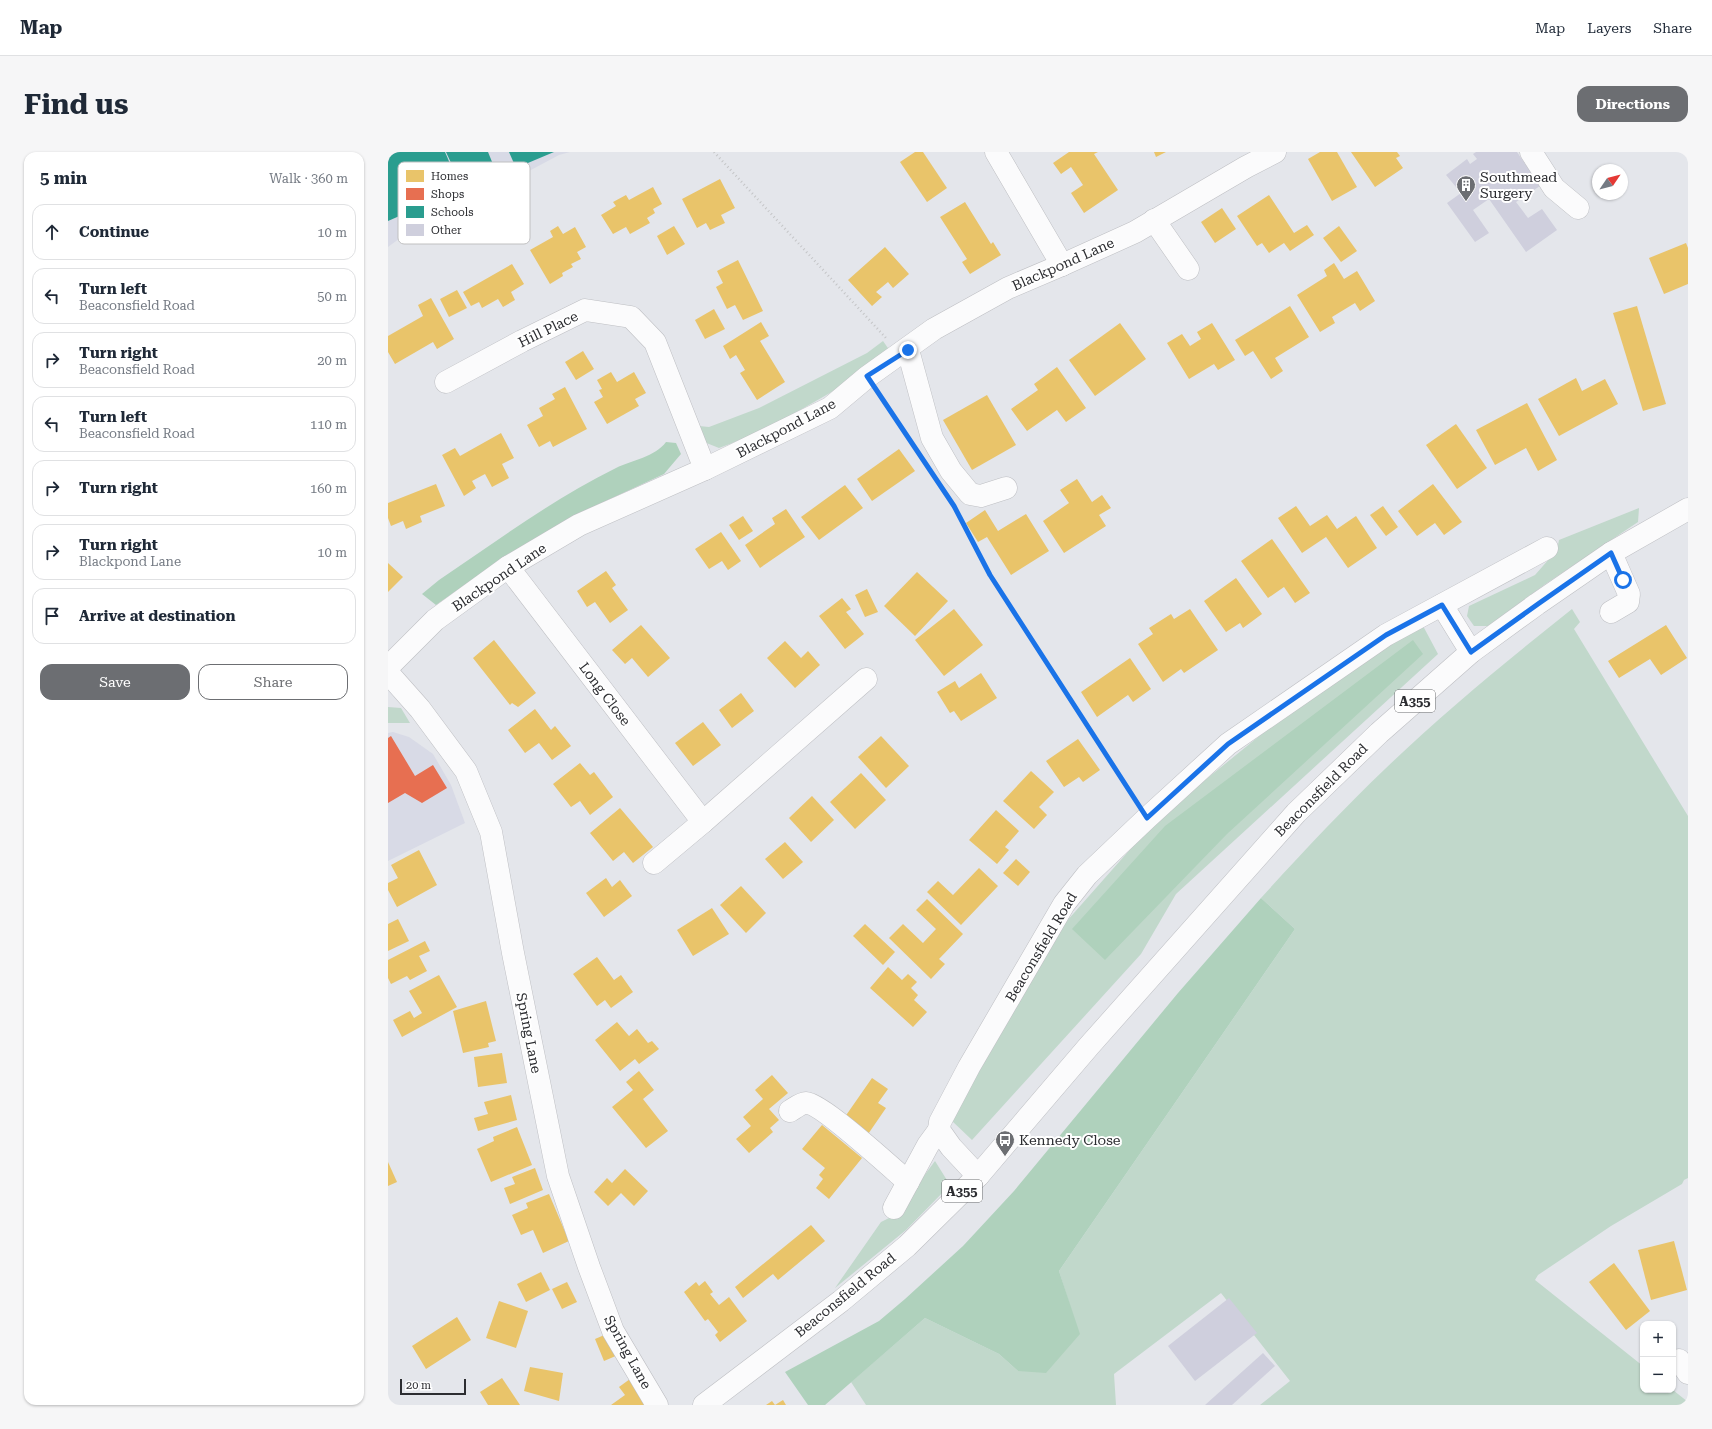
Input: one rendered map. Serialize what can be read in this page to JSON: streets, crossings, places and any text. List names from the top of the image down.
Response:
{
  "streets": {
    "street": [
      "Blackpond Lane",
      "Hill Place",
      "Long Close",
      "A355",
      "Beaconsfield Road",
      "Spring Lane"
    ]
  },
  "crossings": [
    ["Blackpond Lane", "Hill Place"],
    ["Blackpond Lane", "Long Close"]
  ],
  "places": {
    "building": ["Southmead Surgery"],
    "bus stop": ["Kennedy Close"]
  },
  "legend": [
    "Homes",
    "Shops",
    "Schools",
    "Other"
  ],
  "scale_bar": "20 m",
  "north": "top right",
  "page": {
    "header": "Map",
    "nav": ["Map", "Layers", "Share"],
    "buttons": [
      "Directions",
      ["Save", "Share"]
    ],
    "title": "Find us",
    "heading": ["5 min", "Walk · 360 m"],
    "list": [
      ["Continue", "10 m"],
      ["Turn left", "Beaconsfield Road", "50 m"],
      ["Turn right", "Beaconsfield Road", "20 m"],
      ["Turn left", "Beaconsfield Road", "110 m"],
      ["Turn right", "160 m"],
      ["Turn right", "Blackpond Lane", "10 m"],
      "Arrive at destination"
    ],
    "map_buttons": ["+", "−"],
    "scale": "20 m"
  }
}
